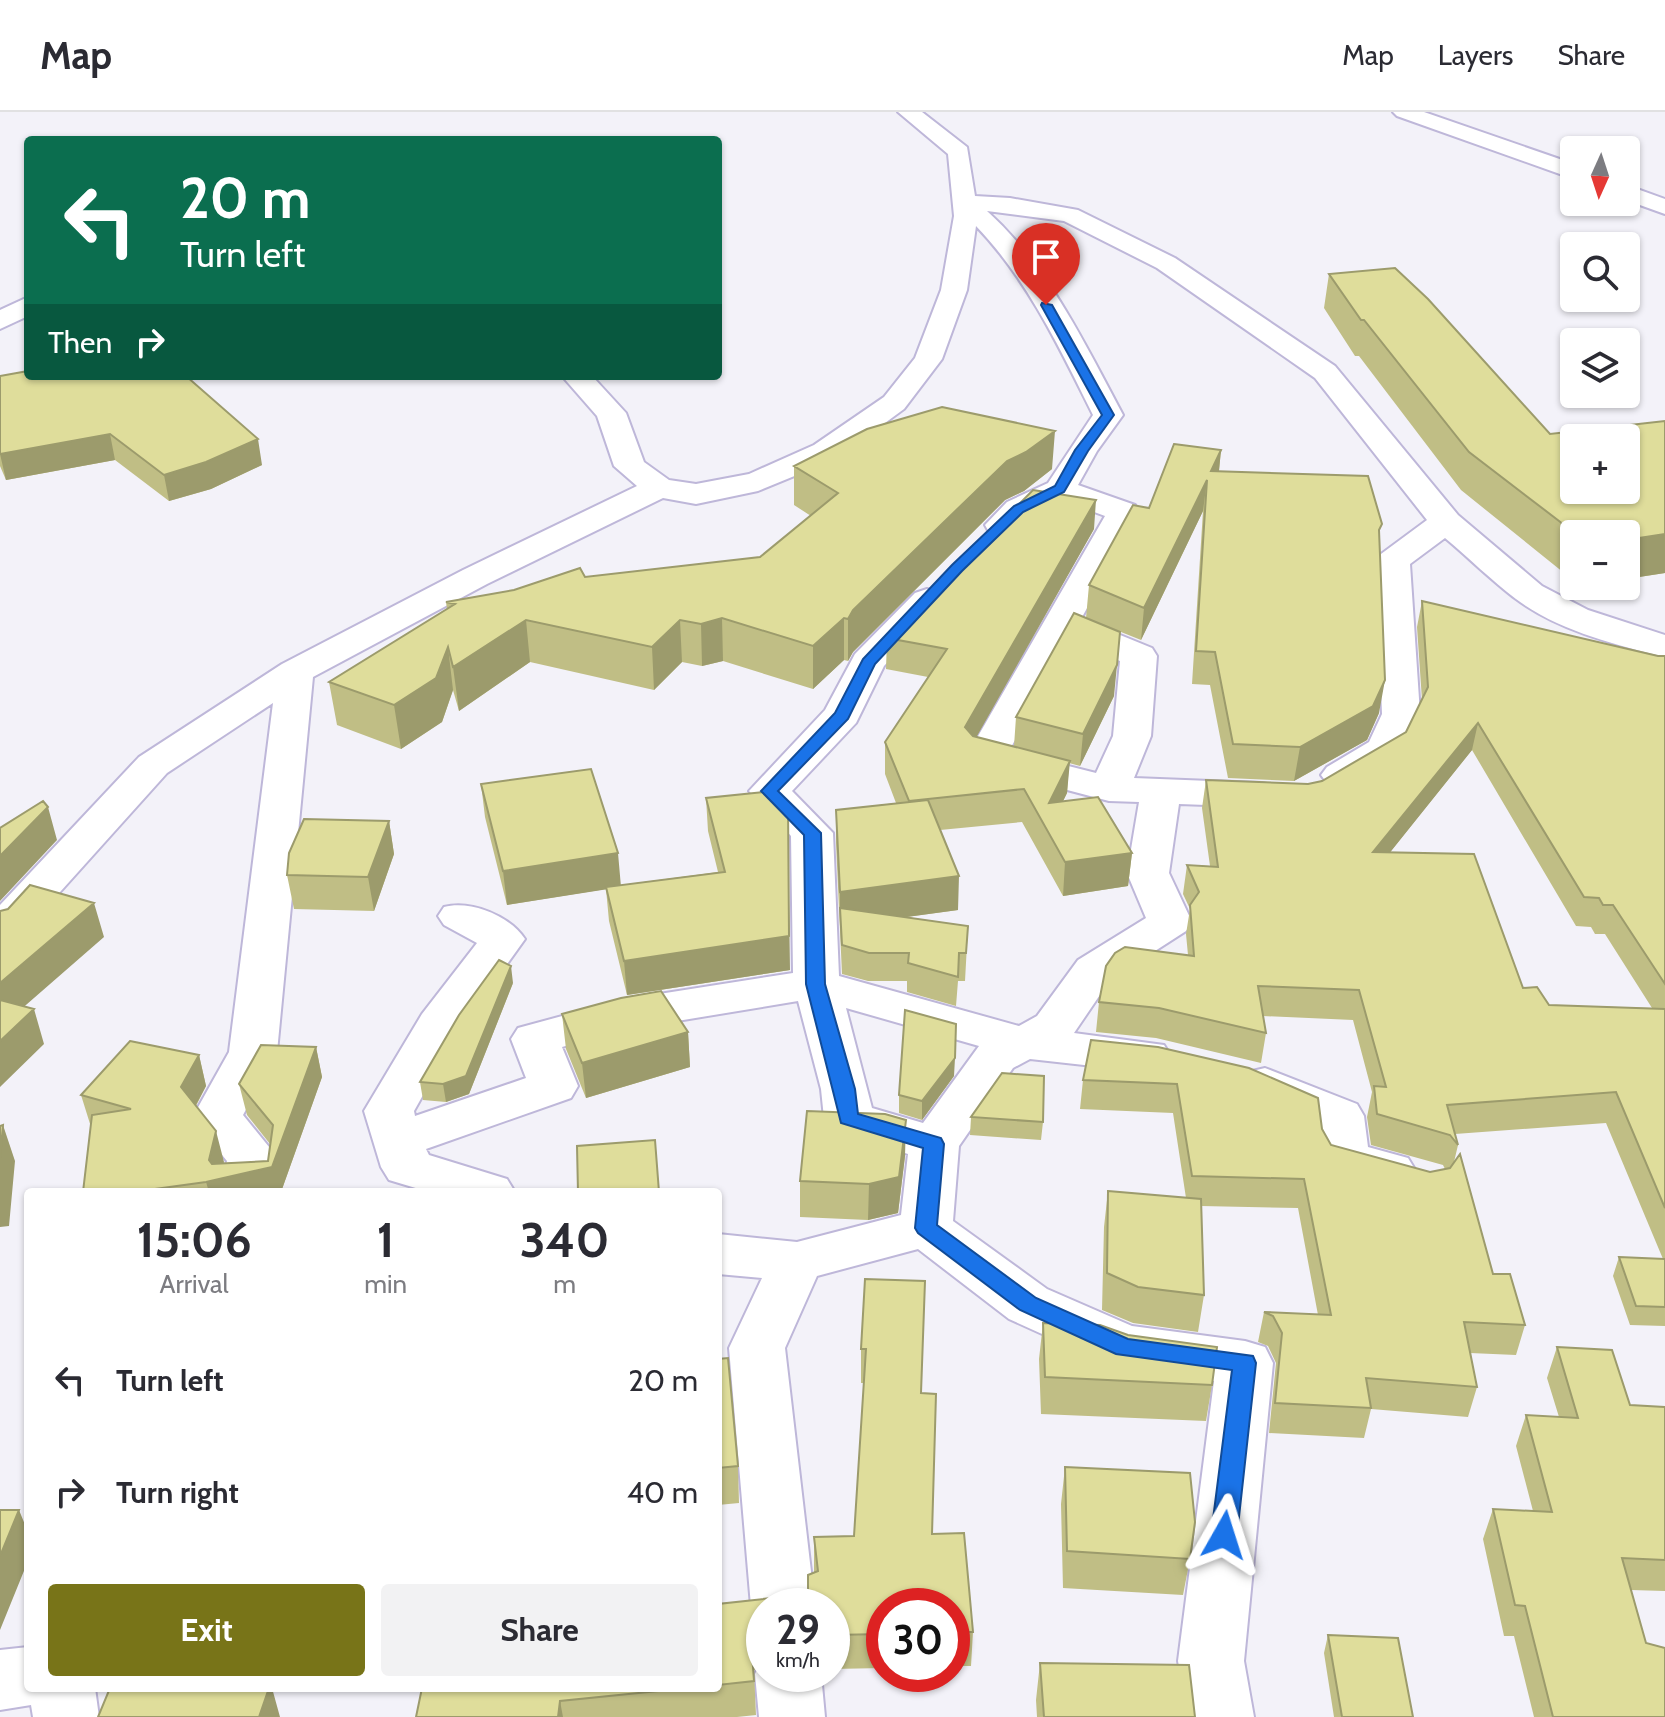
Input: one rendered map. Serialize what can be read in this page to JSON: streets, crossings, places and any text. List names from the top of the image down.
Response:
{
  "north": "bottom",
  "page": {
    "header": "Map",
    "nav": ["Map", "Layers", "Share"],
    "map_buttons": ["+", "−"],
    "turn": ["20 m", "Turn left"],
    "then": "Then",
    "eta": [
      "15:06",
      "Arrival",
      "1",
      "min",
      "340",
      "m"
    ],
    "list": [
      {
        "name": "Turn left",
        "value": "20 m"
      },
      {
        "name": "Turn right",
        "value": "40 m"
      }
    ],
    "buttons": ["Exit", "Share"],
    "speed": "29 km/h",
    "limit": "30"
  }
}
